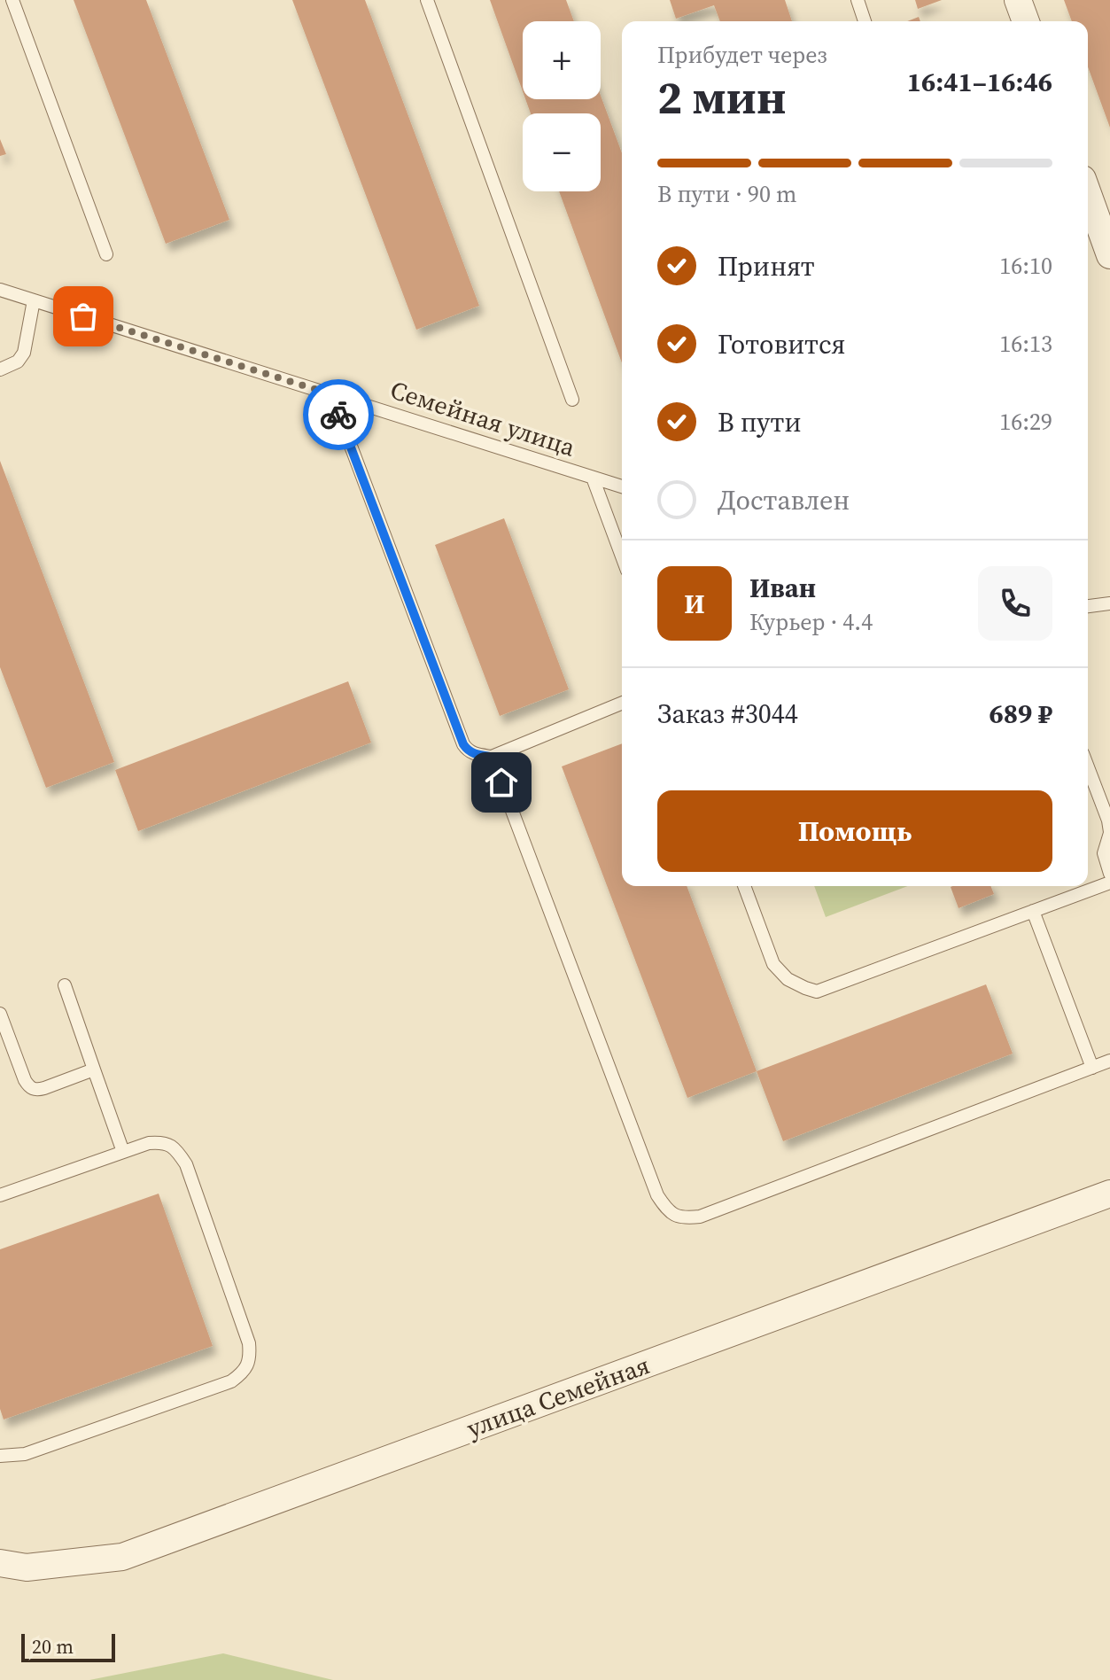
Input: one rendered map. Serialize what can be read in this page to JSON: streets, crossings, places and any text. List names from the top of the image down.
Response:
{
  "streets": {
    "street": ["улица Семейная"],
    "lane": ["Семейная улица"]
  },
  "scale_bar": "20 m",
  "page": {
    "map_buttons": ["+", "−"],
    "heading": ["2 мин", "Прибудет через", "16:41–16:46"],
    "panel": [
      "Иван",
      "Курьер · 4.4",
      "Заказ #3044",
      "689 ₽"
    ],
    "bar": "В пути · 90 m",
    "list": [
      ["Принят", "16:10"],
      ["Готовится", "16:13"],
      ["В пути", "16:29"],
      "Доставлен"
    ],
    "round": "И",
    "buttons": "Помощь",
    "scale": "20 m"
  }
}
